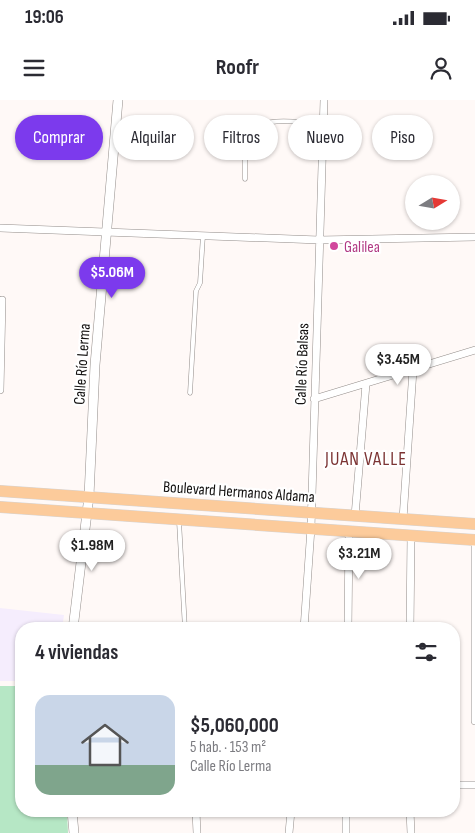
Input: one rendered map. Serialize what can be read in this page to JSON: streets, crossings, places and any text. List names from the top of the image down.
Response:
{
  "streets": {
    "main road": ["Boulevard Hermanos Aldama"],
    "street": ["Calle Río Lerma", "Calle Río Balsas"]
  },
  "crossings": [
    ["Calle Río Lerma", "Boulevard Hermanos Aldama"],
    ["Calle Río Balsas", "Boulevard Hermanos Aldama"]
  ],
  "districts": ["JUAN VALLE"],
  "places": ["Galilea"],
  "north": "right",
  "page": {
    "status": "19:06",
    "header": "Roofr",
    "chip": [
      "Comprar",
      "Alquilar",
      "Filtros",
      "Nuevo",
      "Piso"
    ],
    "price": [
      "$5.06M",
      "$3.45M",
      "$1.98M",
      "$3.21M"
    ],
    "heading": "4 viviendas",
    "list": [
      {
        "name": "$5,060,000",
        "note": "5 hab. · 153 m² · Calle Río Lerma"
      }
    ]
  }
}
